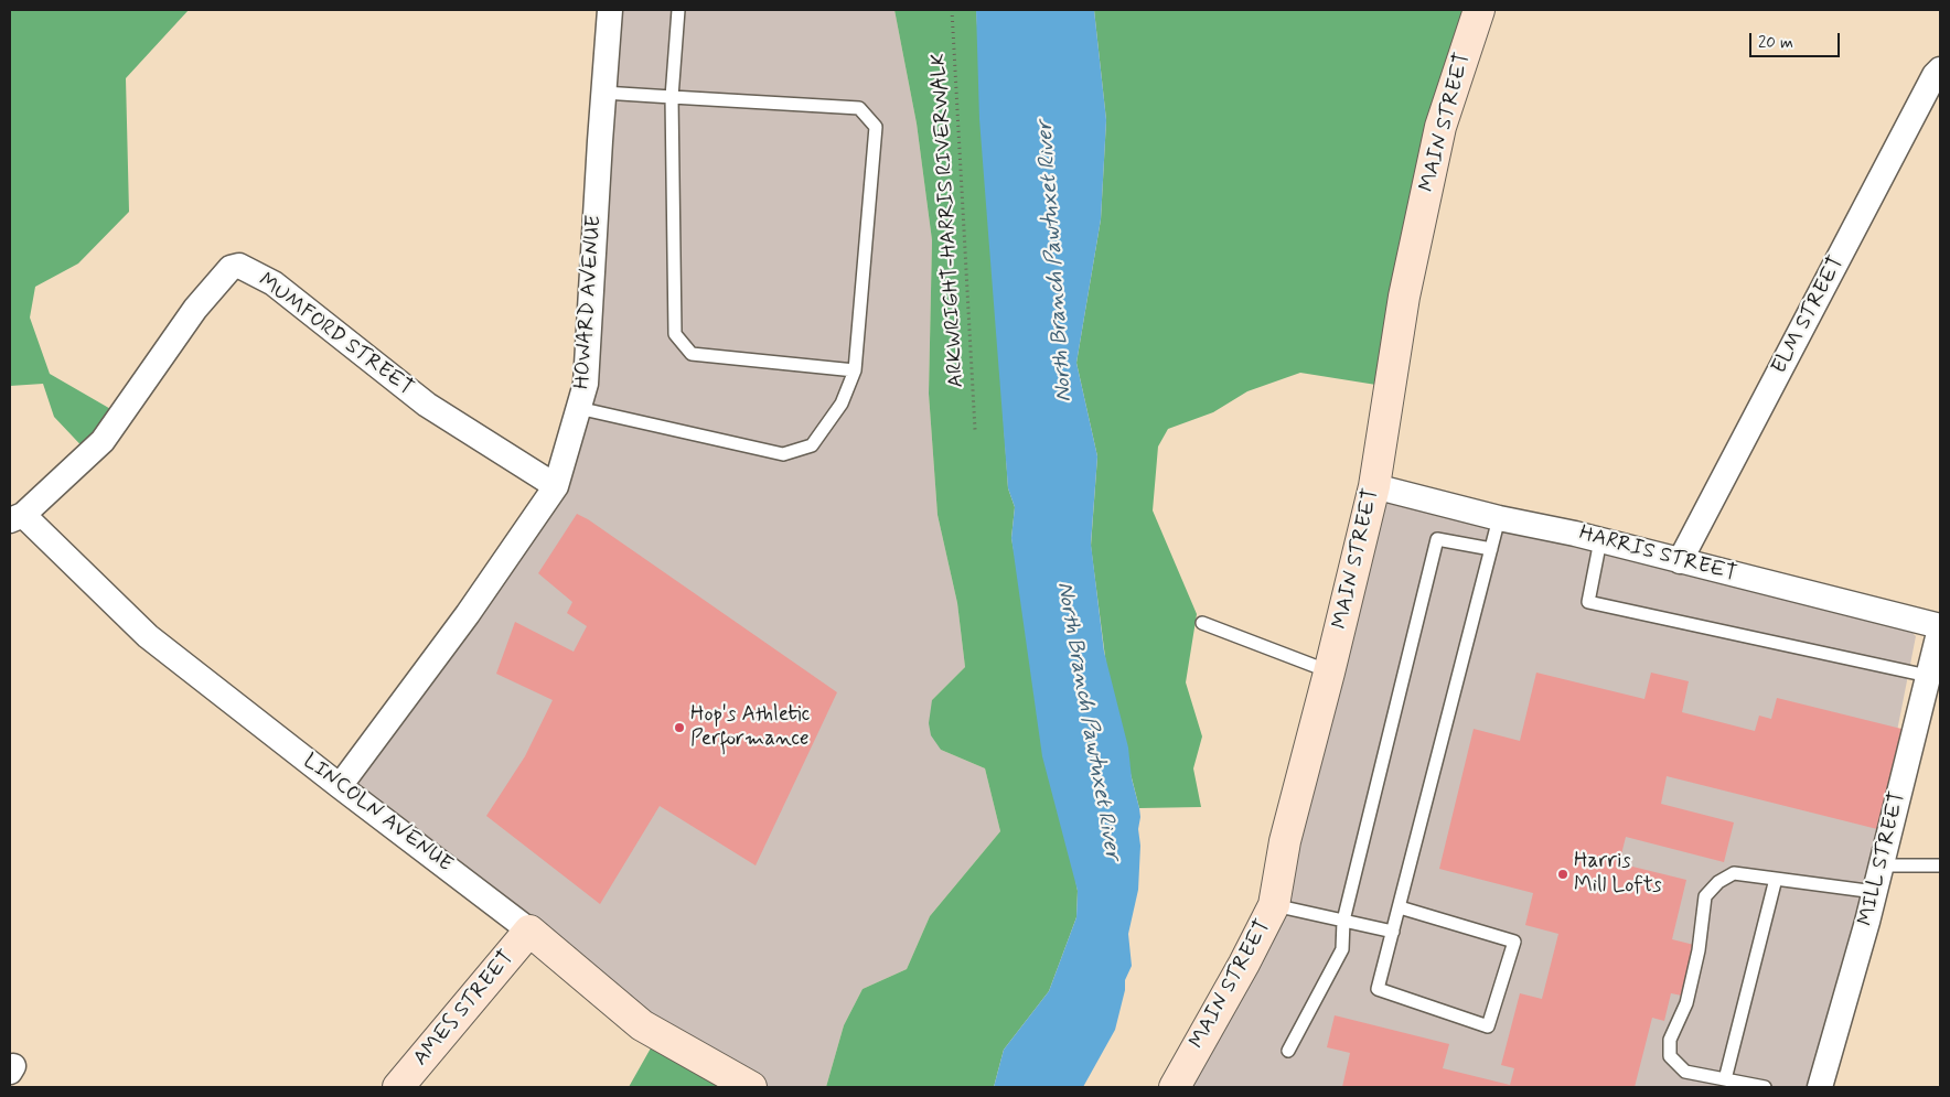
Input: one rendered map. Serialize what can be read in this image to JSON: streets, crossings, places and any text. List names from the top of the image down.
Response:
{
  "streets": {
    "main road": ["MAIN STREET", "LINCOLN AVENUE", "AMES STREET"],
    "street": [
      "HOWARD AVENUE",
      "ELM STREET",
      "MUMFORD STREET",
      "HARRIS STREET",
      "MILL STREET"
    ],
    "path": ["ARKWRIGHT-HARRIS RIVERWALK"]
  },
  "crossings": [
    ["MAIN STREET", "HARRIS STREET"],
    ["HOWARD AVENUE", "MUMFORD STREET"],
    ["HOWARD AVENUE", "LINCOLN AVENUE"],
    ["ELM STREET", "HARRIS STREET"],
    ["MUMFORD STREET", "LINCOLN AVENUE"],
    ["HARRIS STREET", "MILL STREET"],
    ["LINCOLN AVENUE", "AMES STREET"]
  ],
  "water": ["North Branch Pawtuxet River"],
  "places": ["Hop's Athletic Performance", "Harris Mill Lofts"],
  "scale_bar": "20 m"
}
